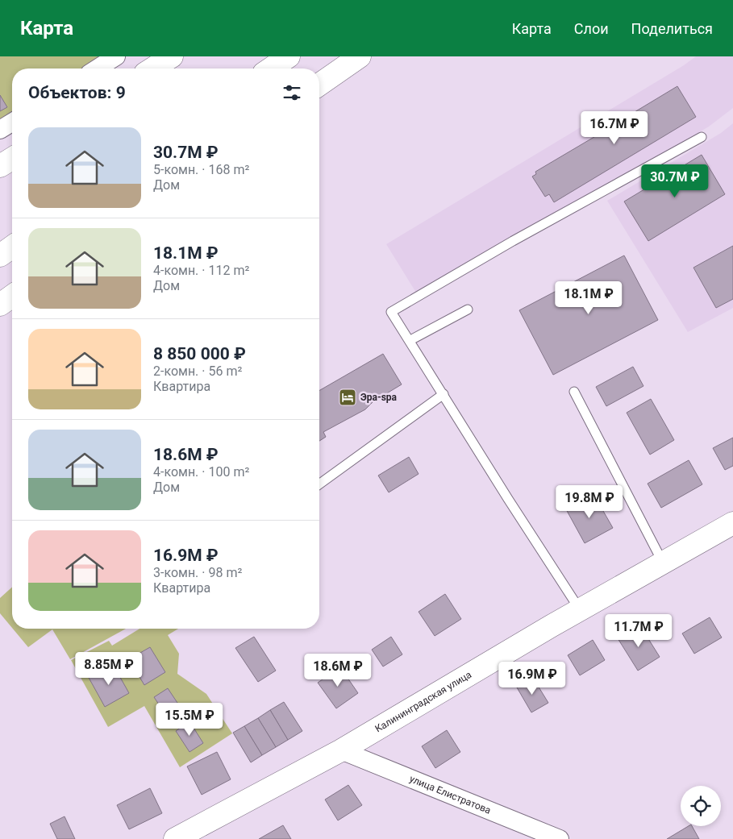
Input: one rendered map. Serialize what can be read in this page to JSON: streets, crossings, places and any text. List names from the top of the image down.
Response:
{
  "streets": {
    "main road": ["Калининградская улица"],
    "street": ["улица Елистратова"]
  },
  "crossings": [
    ["Калининградская улица", "улица Елистратова"]
  ],
  "places": {
    "hotel": ["Эра-spa"]
  },
  "page": {
    "header": "Карта",
    "nav": ["Карта", "Слои", "Поделиться"],
    "heading": "Объектов: 9",
    "price": [
      "16.7M ₽",
      "30.7M ₽",
      "18.1M ₽",
      "19.8M ₽",
      "11.7M ₽",
      "8.85M ₽",
      "18.6M ₽",
      "16.9M ₽",
      "15.5M ₽"
    ],
    "list": [
      {
        "name": "30.7M ₽",
        "note": "5-комн. · 168 m² · Дом"
      },
      {
        "name": "18.1M ₽",
        "note": "4-комн. · 112 m² · Дом"
      },
      {
        "name": "8 850 000 ₽",
        "note": "2-комн. · 56 m² · Квартира"
      },
      {
        "name": "18.6M ₽",
        "note": "4-комн. · 100 m² · Дом"
      },
      {
        "name": "16.9M ₽",
        "note": "3-комн. · 98 m² · Квартира"
      }
    ]
  }
}
